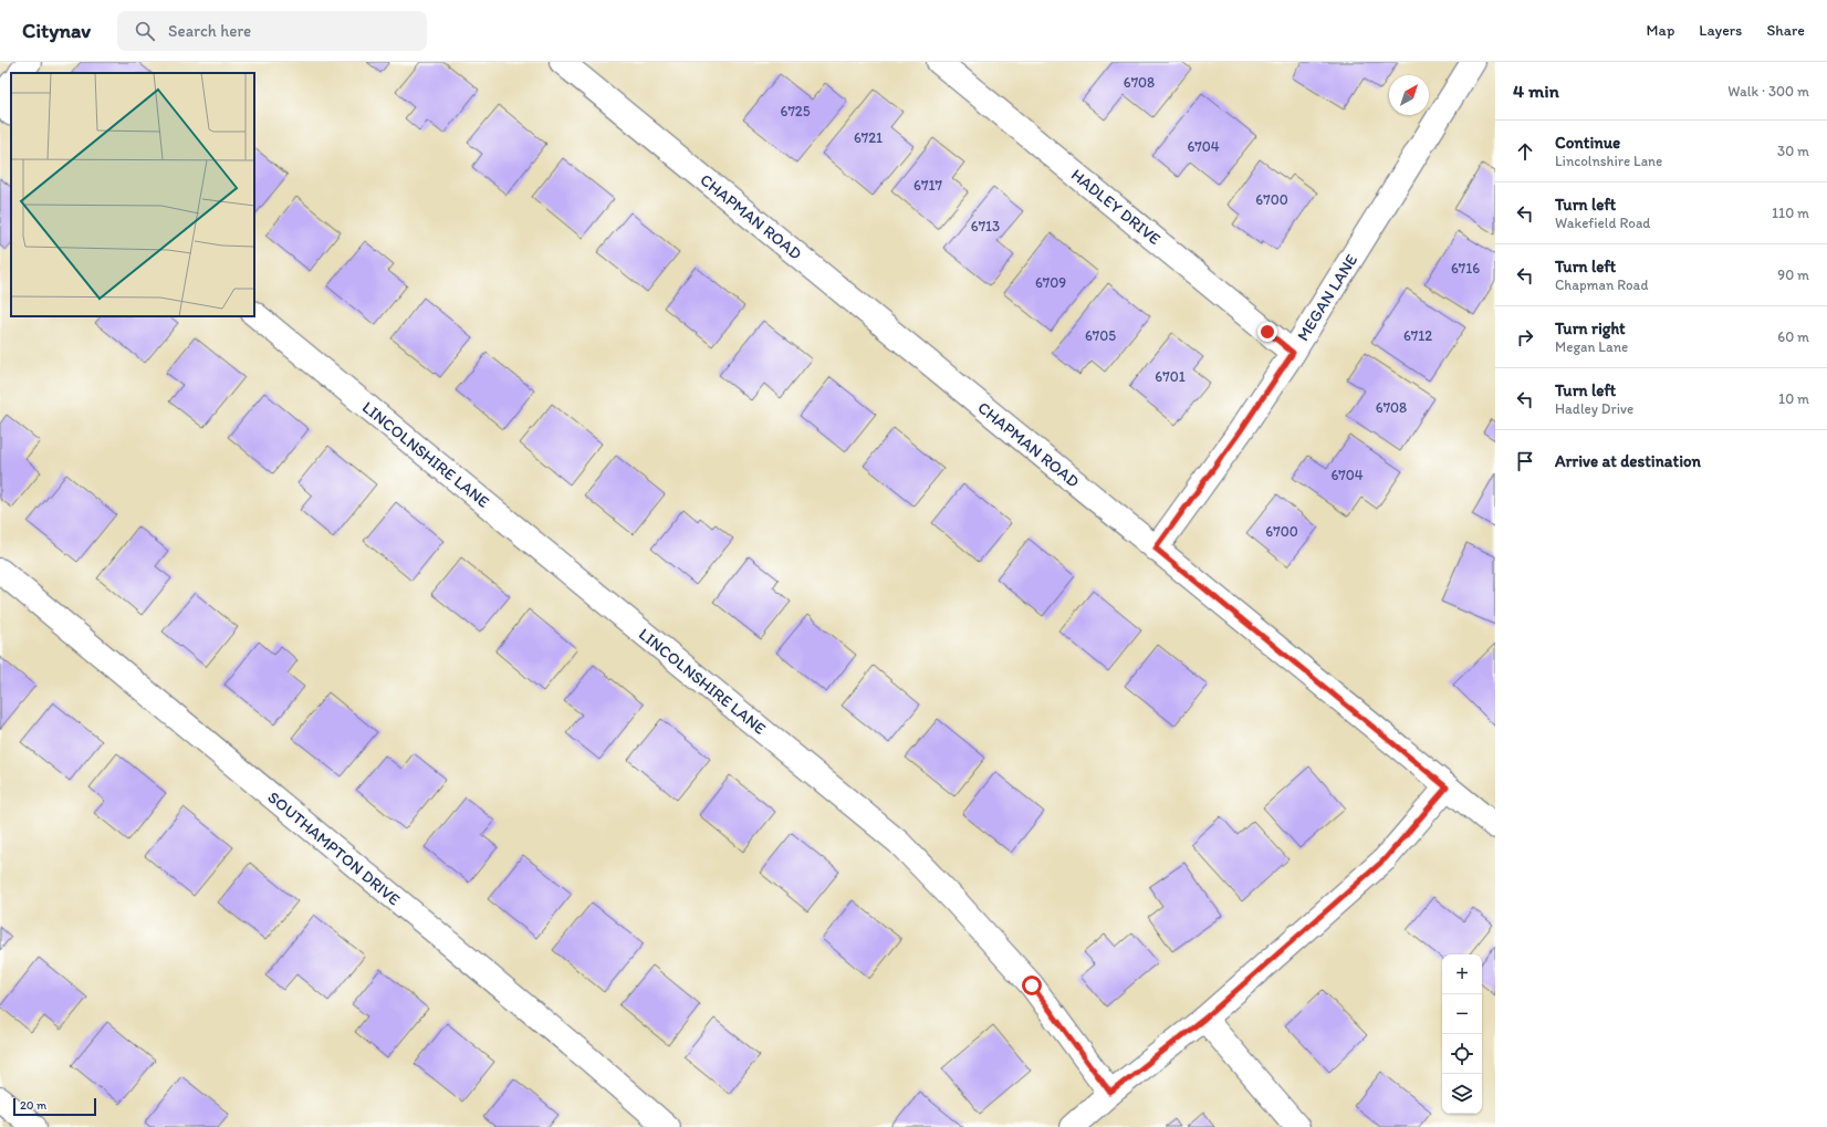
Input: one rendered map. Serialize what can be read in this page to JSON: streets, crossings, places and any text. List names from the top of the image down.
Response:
{
  "streets": {
    "street": [
      "HADLEY DRIVE",
      "CHAPMAN ROAD",
      "MEGAN LANE",
      "LINCOLNSHIRE LANE",
      "SOUTHAMPTON DRIVE"
    ]
  },
  "crossings": [
    ["HADLEY DRIVE", "MEGAN LANE"],
    ["CHAPMAN ROAD", "MEGAN LANE"]
  ],
  "house_numbers": [
    "6708",
    "6725",
    "6721",
    "6704",
    "6717",
    "6700",
    "6713",
    "6716",
    "6709",
    "6705",
    "6712",
    "6701",
    "6708",
    "6704",
    "6700"
  ],
  "scale_bar": "20 m",
  "north": "top right",
  "page": {
    "header": "Citynav",
    "search": "Search here",
    "nav": ["Map", "Layers", "Share"],
    "heading": ["4 min", "Walk · 300 m"],
    "list": [
      ["Continue", "Lincolnshire Lane", "30 m"],
      ["Turn left", "Wakefield Road", "110 m"],
      ["Turn left", "Chapman Road", "90 m"],
      ["Turn right", "Megan Lane", "60 m"],
      ["Turn left", "Hadley Drive", "10 m"],
      "Arrive at destination"
    ],
    "map_buttons": ["+", "−"],
    "scale": "20 m"
  }
}
